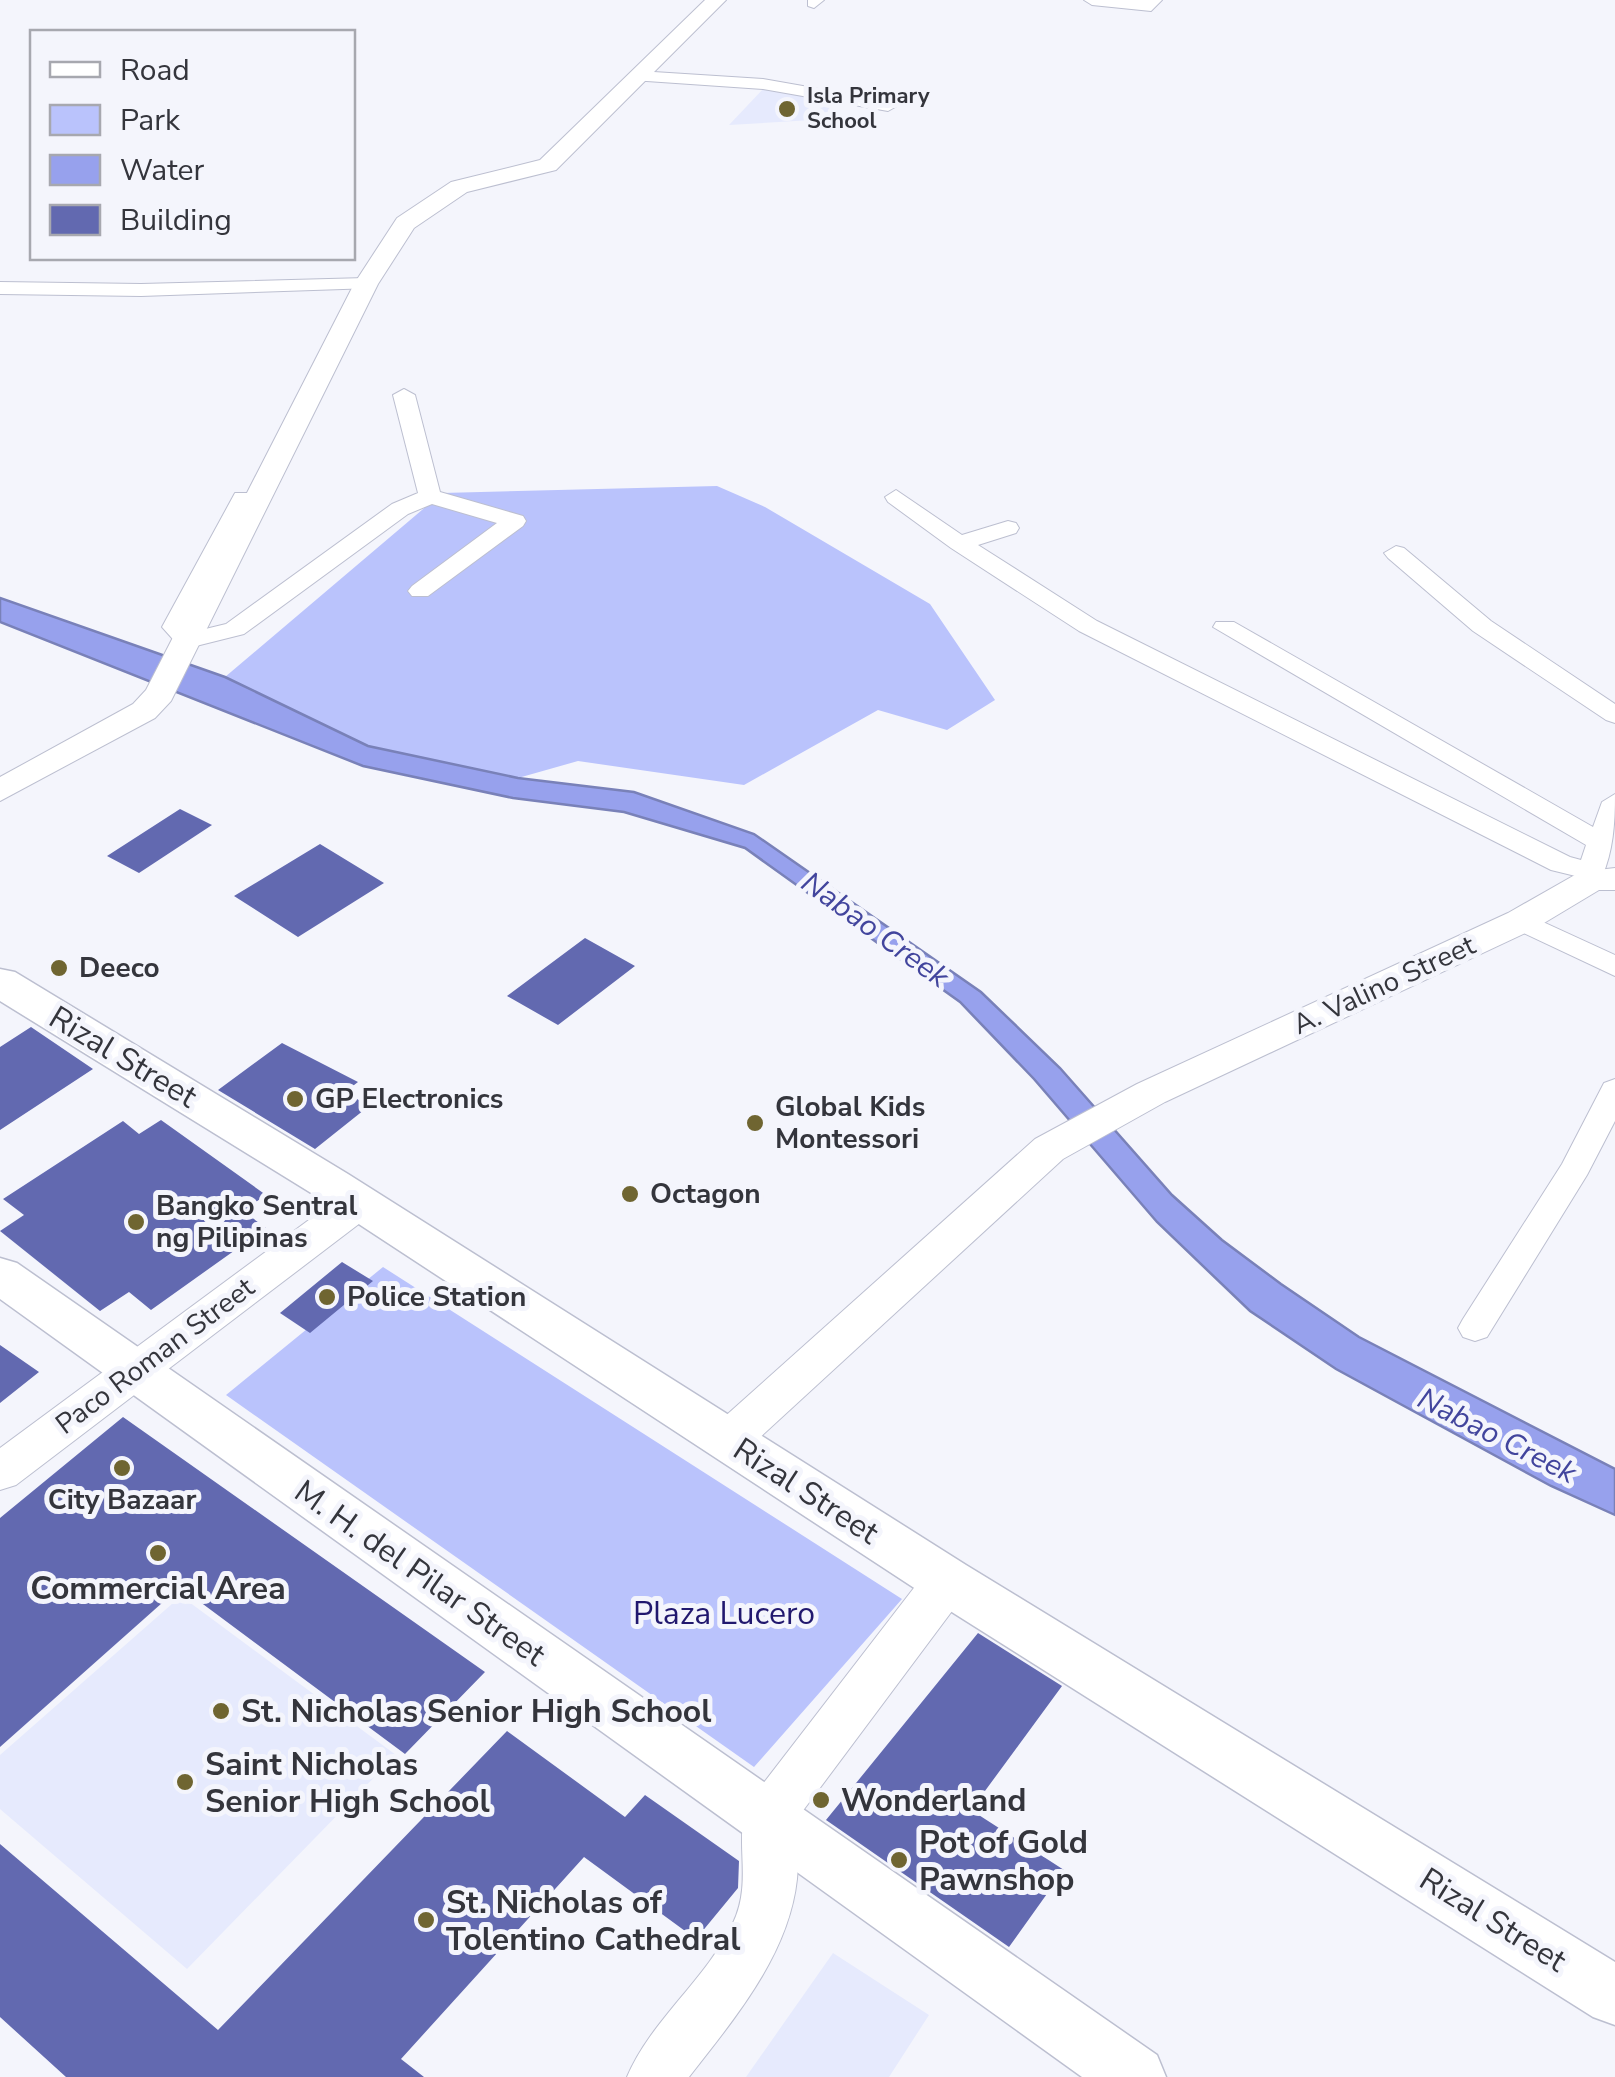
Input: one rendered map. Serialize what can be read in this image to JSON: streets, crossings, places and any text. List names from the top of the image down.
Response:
{
  "streets": {
    "main road": ["Rizal Street", "M. H. del Pilar Street"],
    "street": ["A. Valino Street", "Paco Roman Street"]
  },
  "crossings": [
    ["A. Valino Street", "Rizal Street"],
    ["Rizal Street", "Paco Roman Street"],
    ["Paco Roman Street", "M. H. del Pilar Street"]
  ],
  "water": ["Nabao Creek"],
  "parks": ["Plaza Lucero"],
  "places": [
    "Isla Primary School",
    "Deeco",
    "GP Electronics",
    "Global Kids Montessori",
    "Octagon",
    "Bangko Sentral ng Pilipinas",
    "Police Station",
    "City Bazaar",
    "Commercial Area",
    "St. Nicholas Senior High School",
    "Saint Nicholas Senior High School",
    "Wonderland",
    "Pot of Gold Pawnshop",
    "St. Nicholas of Tolentino Cathedral"
  ],
  "legend": [
    "Road",
    "Park",
    "Water",
    "Building"
  ]
}
